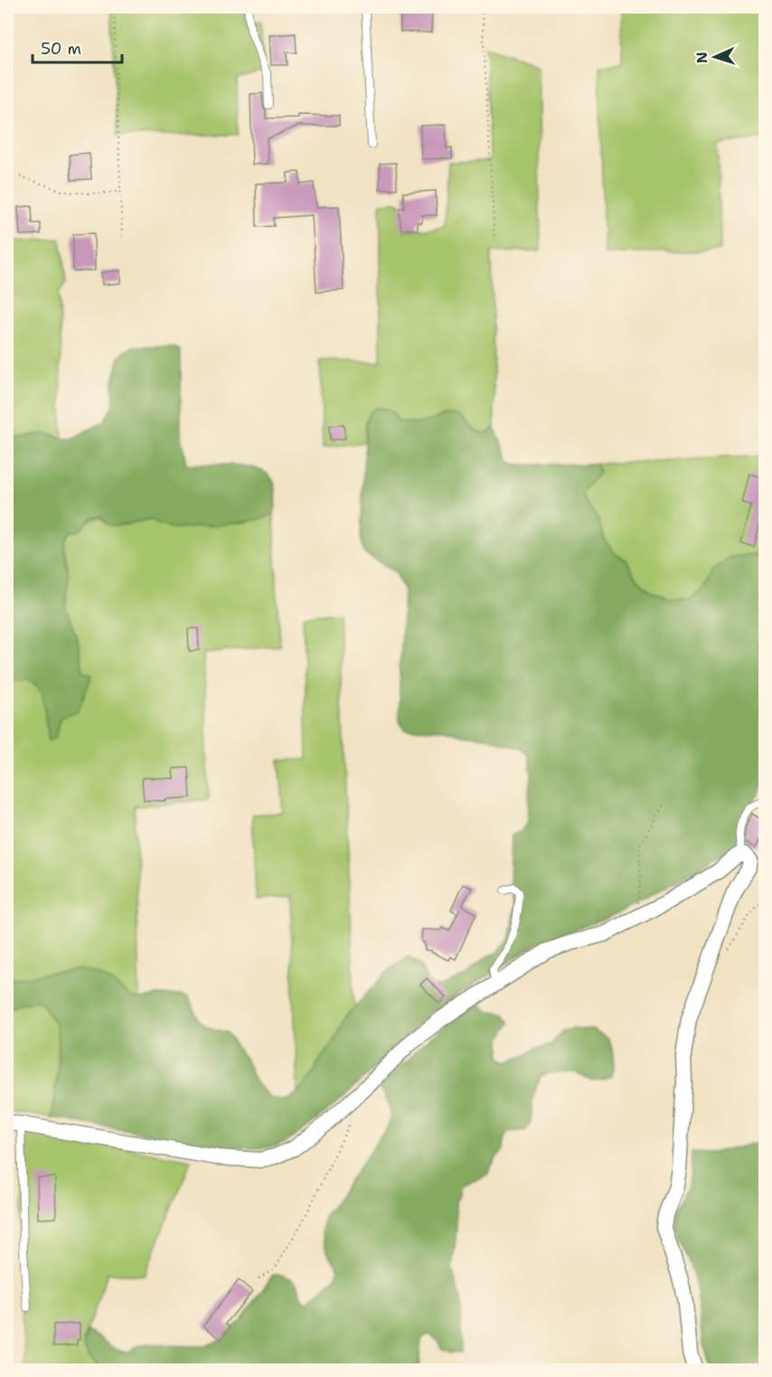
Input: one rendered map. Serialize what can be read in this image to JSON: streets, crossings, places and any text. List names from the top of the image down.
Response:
{
  "scale_bar": "50 m",
  "north": "left"
}
